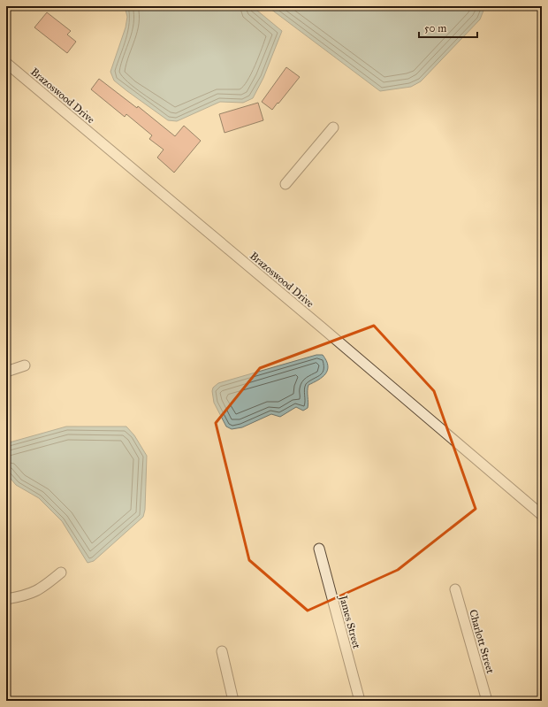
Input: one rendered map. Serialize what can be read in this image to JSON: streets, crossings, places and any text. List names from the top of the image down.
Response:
{
  "streets": {
    "street": ["Brazoswood Drive", "James Street", "Charlott Street"]
  },
  "scale_bar": "50 m"
}
